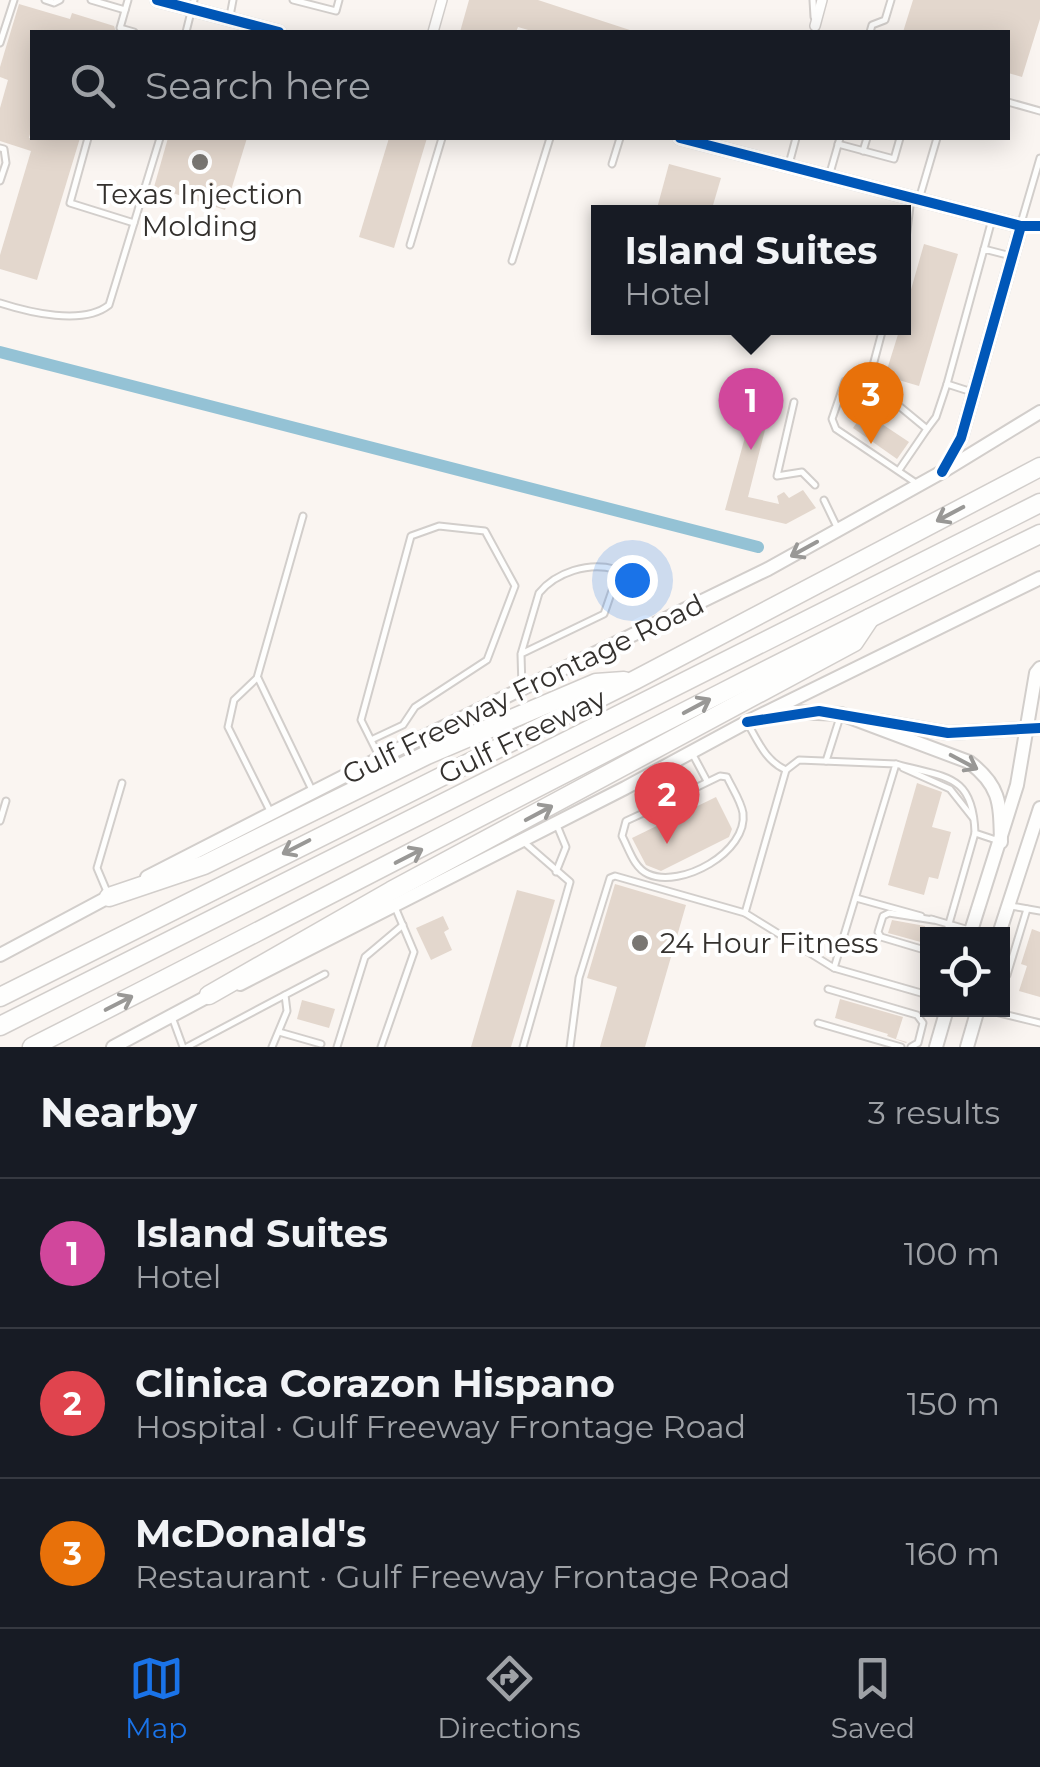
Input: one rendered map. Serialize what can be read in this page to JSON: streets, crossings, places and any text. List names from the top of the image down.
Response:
{
  "streets": {
    "highway": ["Gulf Freeway"],
    "main road": ["Gulf Freeway Frontage Road"]
  },
  "places": ["Texas Injection Molding", "24 Hour Fitness"],
  "page": {
    "search": "Search here",
    "popup": ["Island Suites", "Hotel"],
    "pins": ["3", "1", "2"],
    "heading": ["Nearby", "3 results"],
    "list": [
      {
        "mark": "1",
        "name": "Island Suites",
        "note": "Hotel",
        "value": "100 m"
      },
      {
        "mark": "2",
        "name": "Clinica Corazon Hispano",
        "note": "Hospital · Gulf Freeway Frontage Road",
        "value": "150 m"
      },
      {
        "mark": "3",
        "name": "McDonald's",
        "note": "Restaurant · Gulf Freeway Frontage Road",
        "value": "160 m"
      }
    ],
    "nav": ["Map", "Directions", "Saved"]
  }
}
